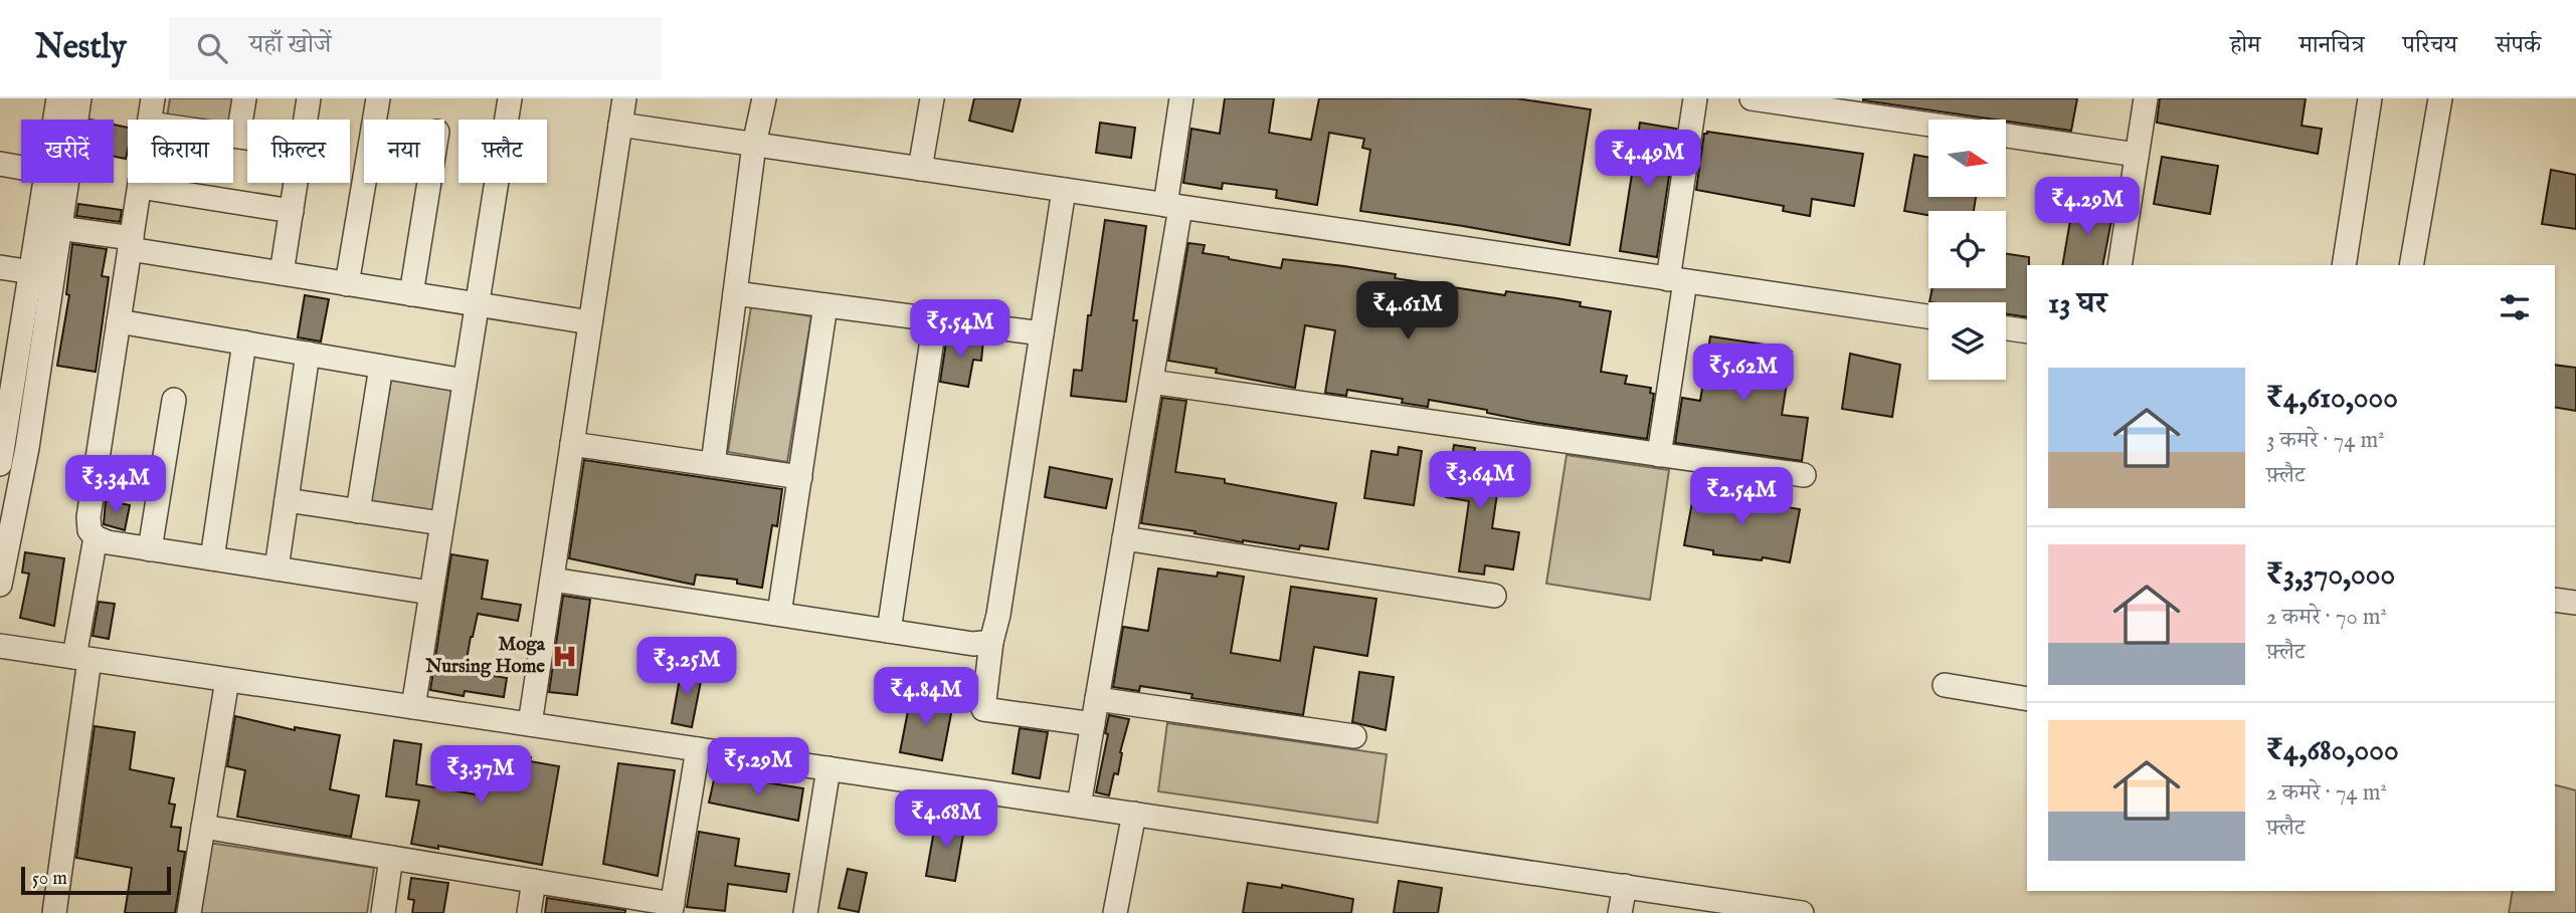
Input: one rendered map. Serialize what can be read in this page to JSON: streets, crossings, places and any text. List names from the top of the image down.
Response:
{
  "places": {
    "hospital": ["Moga Nursing Home"]
  },
  "scale_bar": "50 m",
  "north": "right",
  "page": {
    "header": "Nestly",
    "search": "यहाँ खोजें",
    "nav": [
      "होम",
      "मानचित्र",
      "परिचय",
      "संपर्क"
    ],
    "chip": [
      "खरीदें",
      "किराया",
      "फ़िल्टर",
      "नया",
      "फ़्लैट"
    ],
    "price": [
      "₹4.49M",
      "₹4.29M",
      "₹4.61M",
      "₹5.54M",
      "₹5.62M",
      "₹3.64M",
      "₹3.34M",
      "₹2.54M",
      "₹3.25M",
      "₹4.84M",
      "₹5.29M",
      "₹3.37M",
      "₹4.68M"
    ],
    "heading": "13 घर",
    "list": [
      {
        "name": "₹4,610,000",
        "note": "3 कमरे · 74 m² · फ़्लैट"
      },
      {
        "name": "₹3,370,000",
        "note": "2 कमरे · 70 m² · फ़्लैट"
      },
      {
        "name": "₹4,680,000",
        "note": "2 कमरे · 74 m² · फ़्लैट"
      }
    ],
    "scale": "50 m"
  }
}
